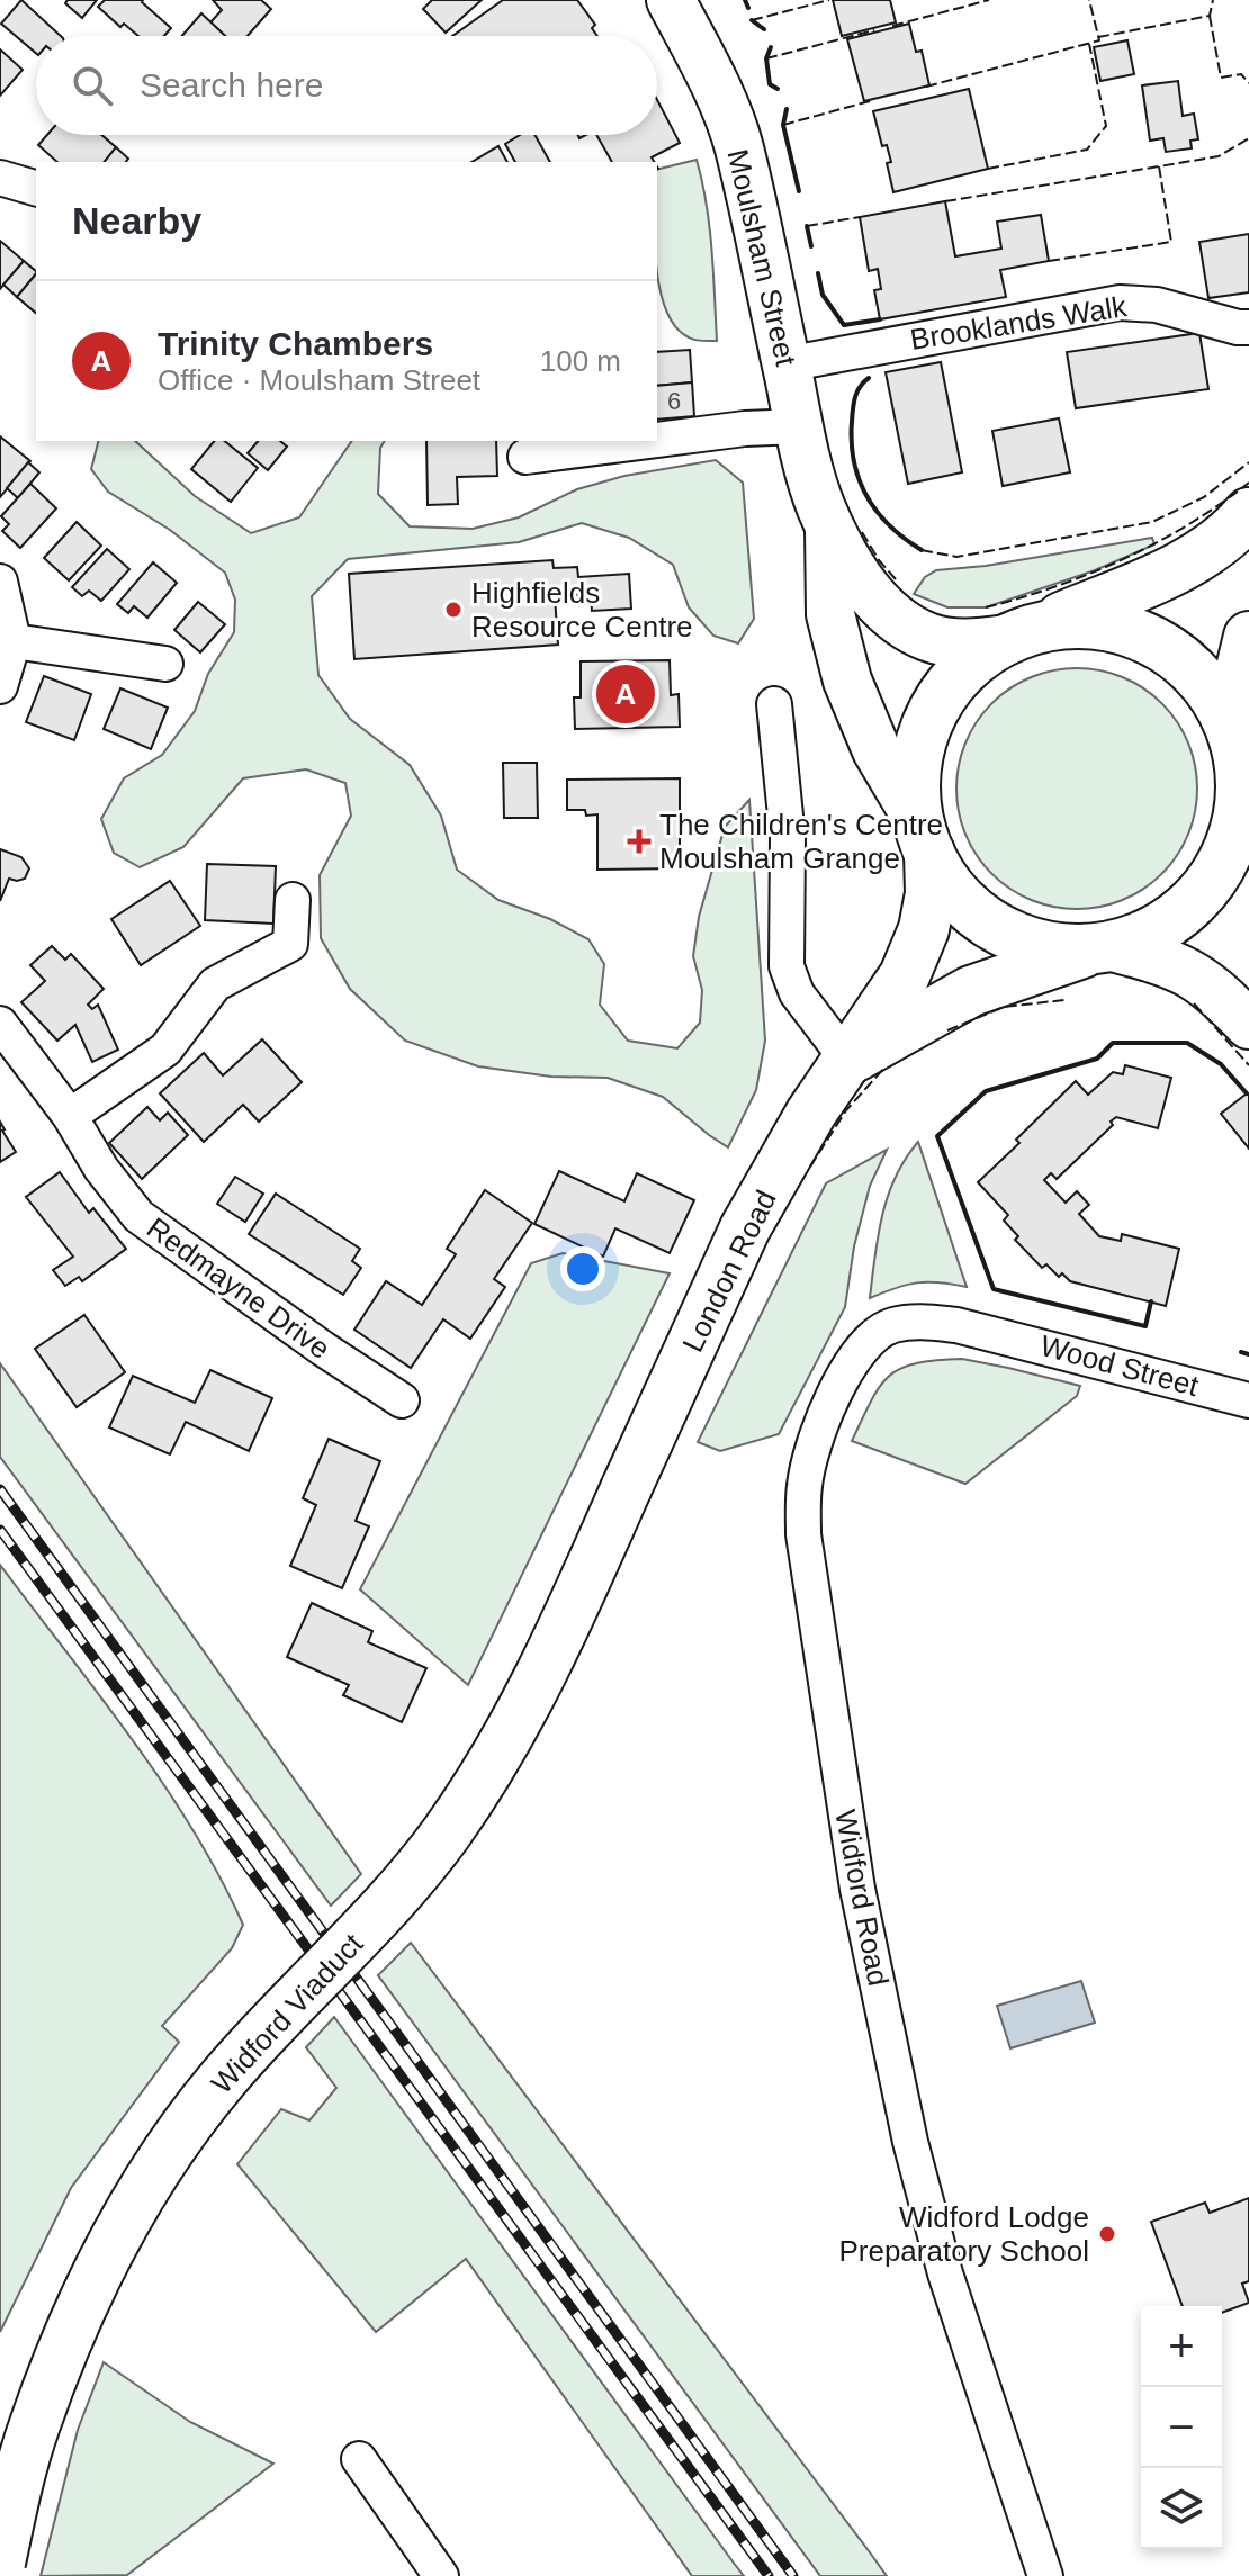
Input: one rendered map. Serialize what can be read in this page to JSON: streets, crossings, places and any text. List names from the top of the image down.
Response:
{
  "streets": {
    "main road": ["Moulsham Street", "London Road", "Widford Viaduct"],
    "street": [
      "Brooklands Walk",
      "Redmayne Drive",
      "Wood Street",
      "Widford Road"
    ]
  },
  "crossings": [
    ["Moulsham Street", "Brooklands Walk"],
    ["Moulsham Street", "London Road"],
    ["London Road", "Widford Viaduct"],
    ["Wood Street", "Widford Road"]
  ],
  "places": {
    "other": ["Highfields Resource Centre", "Widford Lodge Preparatory School"],
    "health": ["The Children's Centre Moulsham Grange"]
  },
  "house_numbers": ["6"],
  "page": {
    "search": "Search here",
    "heading": "Nearby",
    "list": [
      {
        "mark": "A",
        "name": "Trinity Chambers",
        "note": "Office · Moulsham Street",
        "value": "100 m"
      }
    ],
    "pins": "A",
    "map_buttons": ["+", "−"]
  }
}
